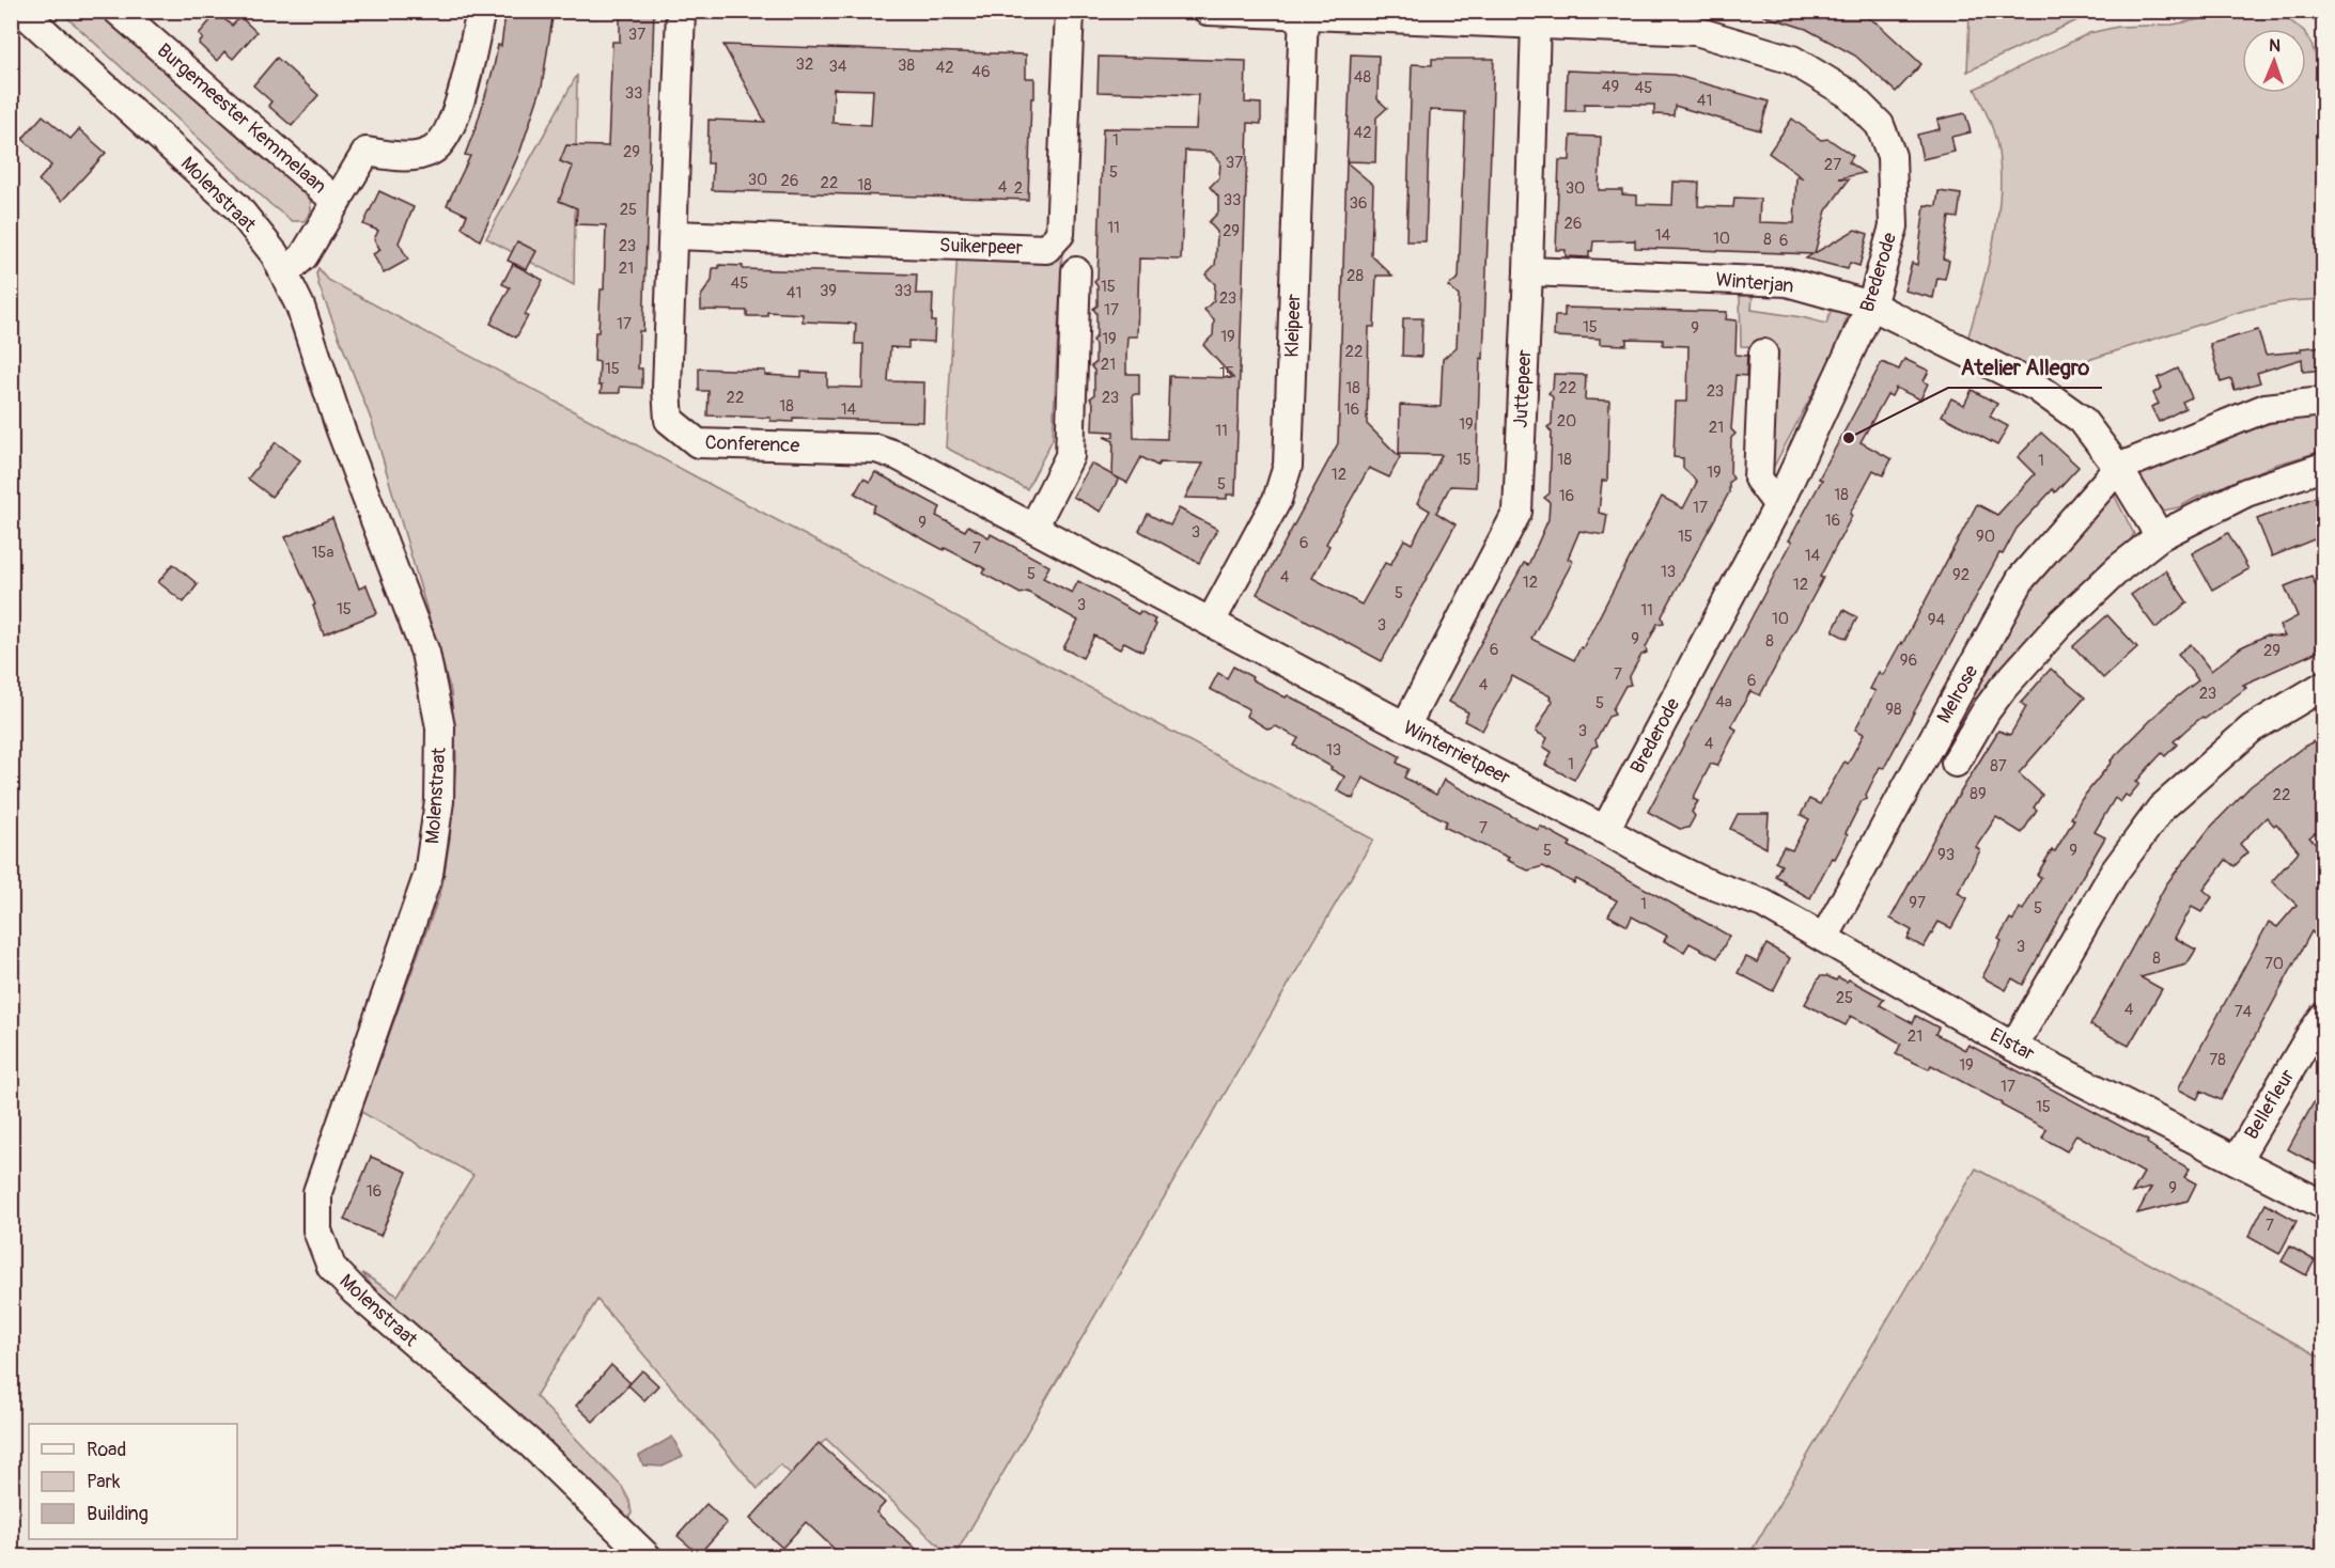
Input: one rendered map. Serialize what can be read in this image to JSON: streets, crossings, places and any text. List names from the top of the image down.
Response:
{
  "streets": {
    "street": [
      "Burgemeester Kemmelaan",
      "Molenstraat",
      "Suikerpeer",
      "Brederode",
      "Winterjan",
      "Kleipeer",
      "Juttepeer",
      "Conference",
      "Melrose",
      "Winterrietpeer",
      "Elstar",
      "Bellefleur"
    ]
  },
  "crossings": [
    ["Burgemeester Kemmelaan", "Molenstraat"],
    ["Suikerpeer", "Conference"],
    ["Brederode", "Winterjan"],
    ["Brederode", "Kleipeer"],
    ["Brederode", "Juttepeer"],
    ["Brederode", "Winterrietpeer"],
    ["Winterjan", "Juttepeer"],
    ["Winterjan", "Melrose"],
    ["Kleipeer", "Conference"],
    ["Kleipeer", "Winterrietpeer"],
    ["Juttepeer", "Winterrietpeer"],
    ["Conference", "Winterrietpeer"],
    ["Melrose", "Elstar"],
    ["Winterrietpeer", "Elstar"],
    ["Elstar", "Bellefleur"]
  ],
  "places": ["Atelier Allegro"],
  "house_numbers": [
    "37",
    "32",
    "38",
    "34",
    "42",
    "46",
    "48",
    "49",
    "45",
    "33",
    "41",
    "42",
    "1",
    "29",
    "37",
    "27",
    "5",
    "30",
    "26",
    "22",
    "18",
    "4",
    "2",
    "30",
    "33",
    "36",
    "25",
    "26",
    "11",
    "29",
    "14",
    "10",
    "8",
    "6",
    "23",
    "21",
    "28",
    "45",
    "15",
    "39",
    "33",
    "41",
    "23",
    "17",
    "17",
    "15",
    "9",
    "19",
    "19",
    "22",
    "21",
    "15",
    "15",
    "18",
    "22",
    "23",
    "22",
    "23",
    "18",
    "14",
    "16",
    "20",
    "19",
    "21",
    "11",
    "15",
    "18",
    "1",
    "19",
    "12",
    "5",
    "18",
    "16",
    "17",
    "16",
    "9",
    "3",
    "15",
    "90",
    "6",
    "7",
    "15a",
    "14",
    "13",
    "5",
    "92",
    "4",
    "12",
    "12",
    "5",
    "3",
    "15",
    "11",
    "10",
    "94",
    "3",
    "9",
    "8",
    "6",
    "29",
    "96",
    "7",
    "6",
    "4",
    "23",
    "4a",
    "5",
    "98",
    "3",
    "4",
    "13",
    "1",
    "87",
    "89",
    "22",
    "7",
    "5",
    "9",
    "93",
    "97",
    "1",
    "5",
    "3",
    "8",
    "70",
    "25",
    "4",
    "74",
    "21",
    "78",
    "19",
    "17",
    "15",
    "9",
    "16",
    "7"
  ],
  "legend": ["Road", "Park", "Building"],
  "north": "top"
}
